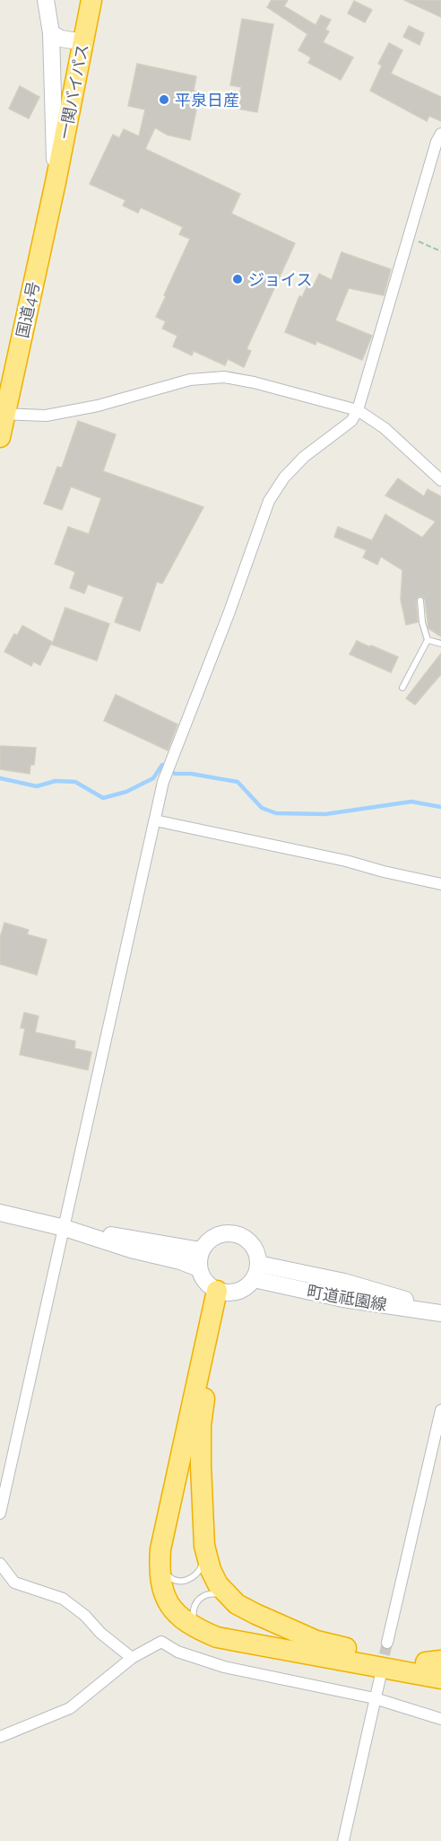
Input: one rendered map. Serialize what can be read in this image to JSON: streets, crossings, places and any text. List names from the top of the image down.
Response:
{
  "streets": {
    "highway": ["一関バイパス", "国道4号"],
    "street": ["町道祗園線"]
  },
  "crossings": [
    ["一関バイパス", "国道4号"]
  ],
  "places": ["平泉日産", "ジョイス"]
}
